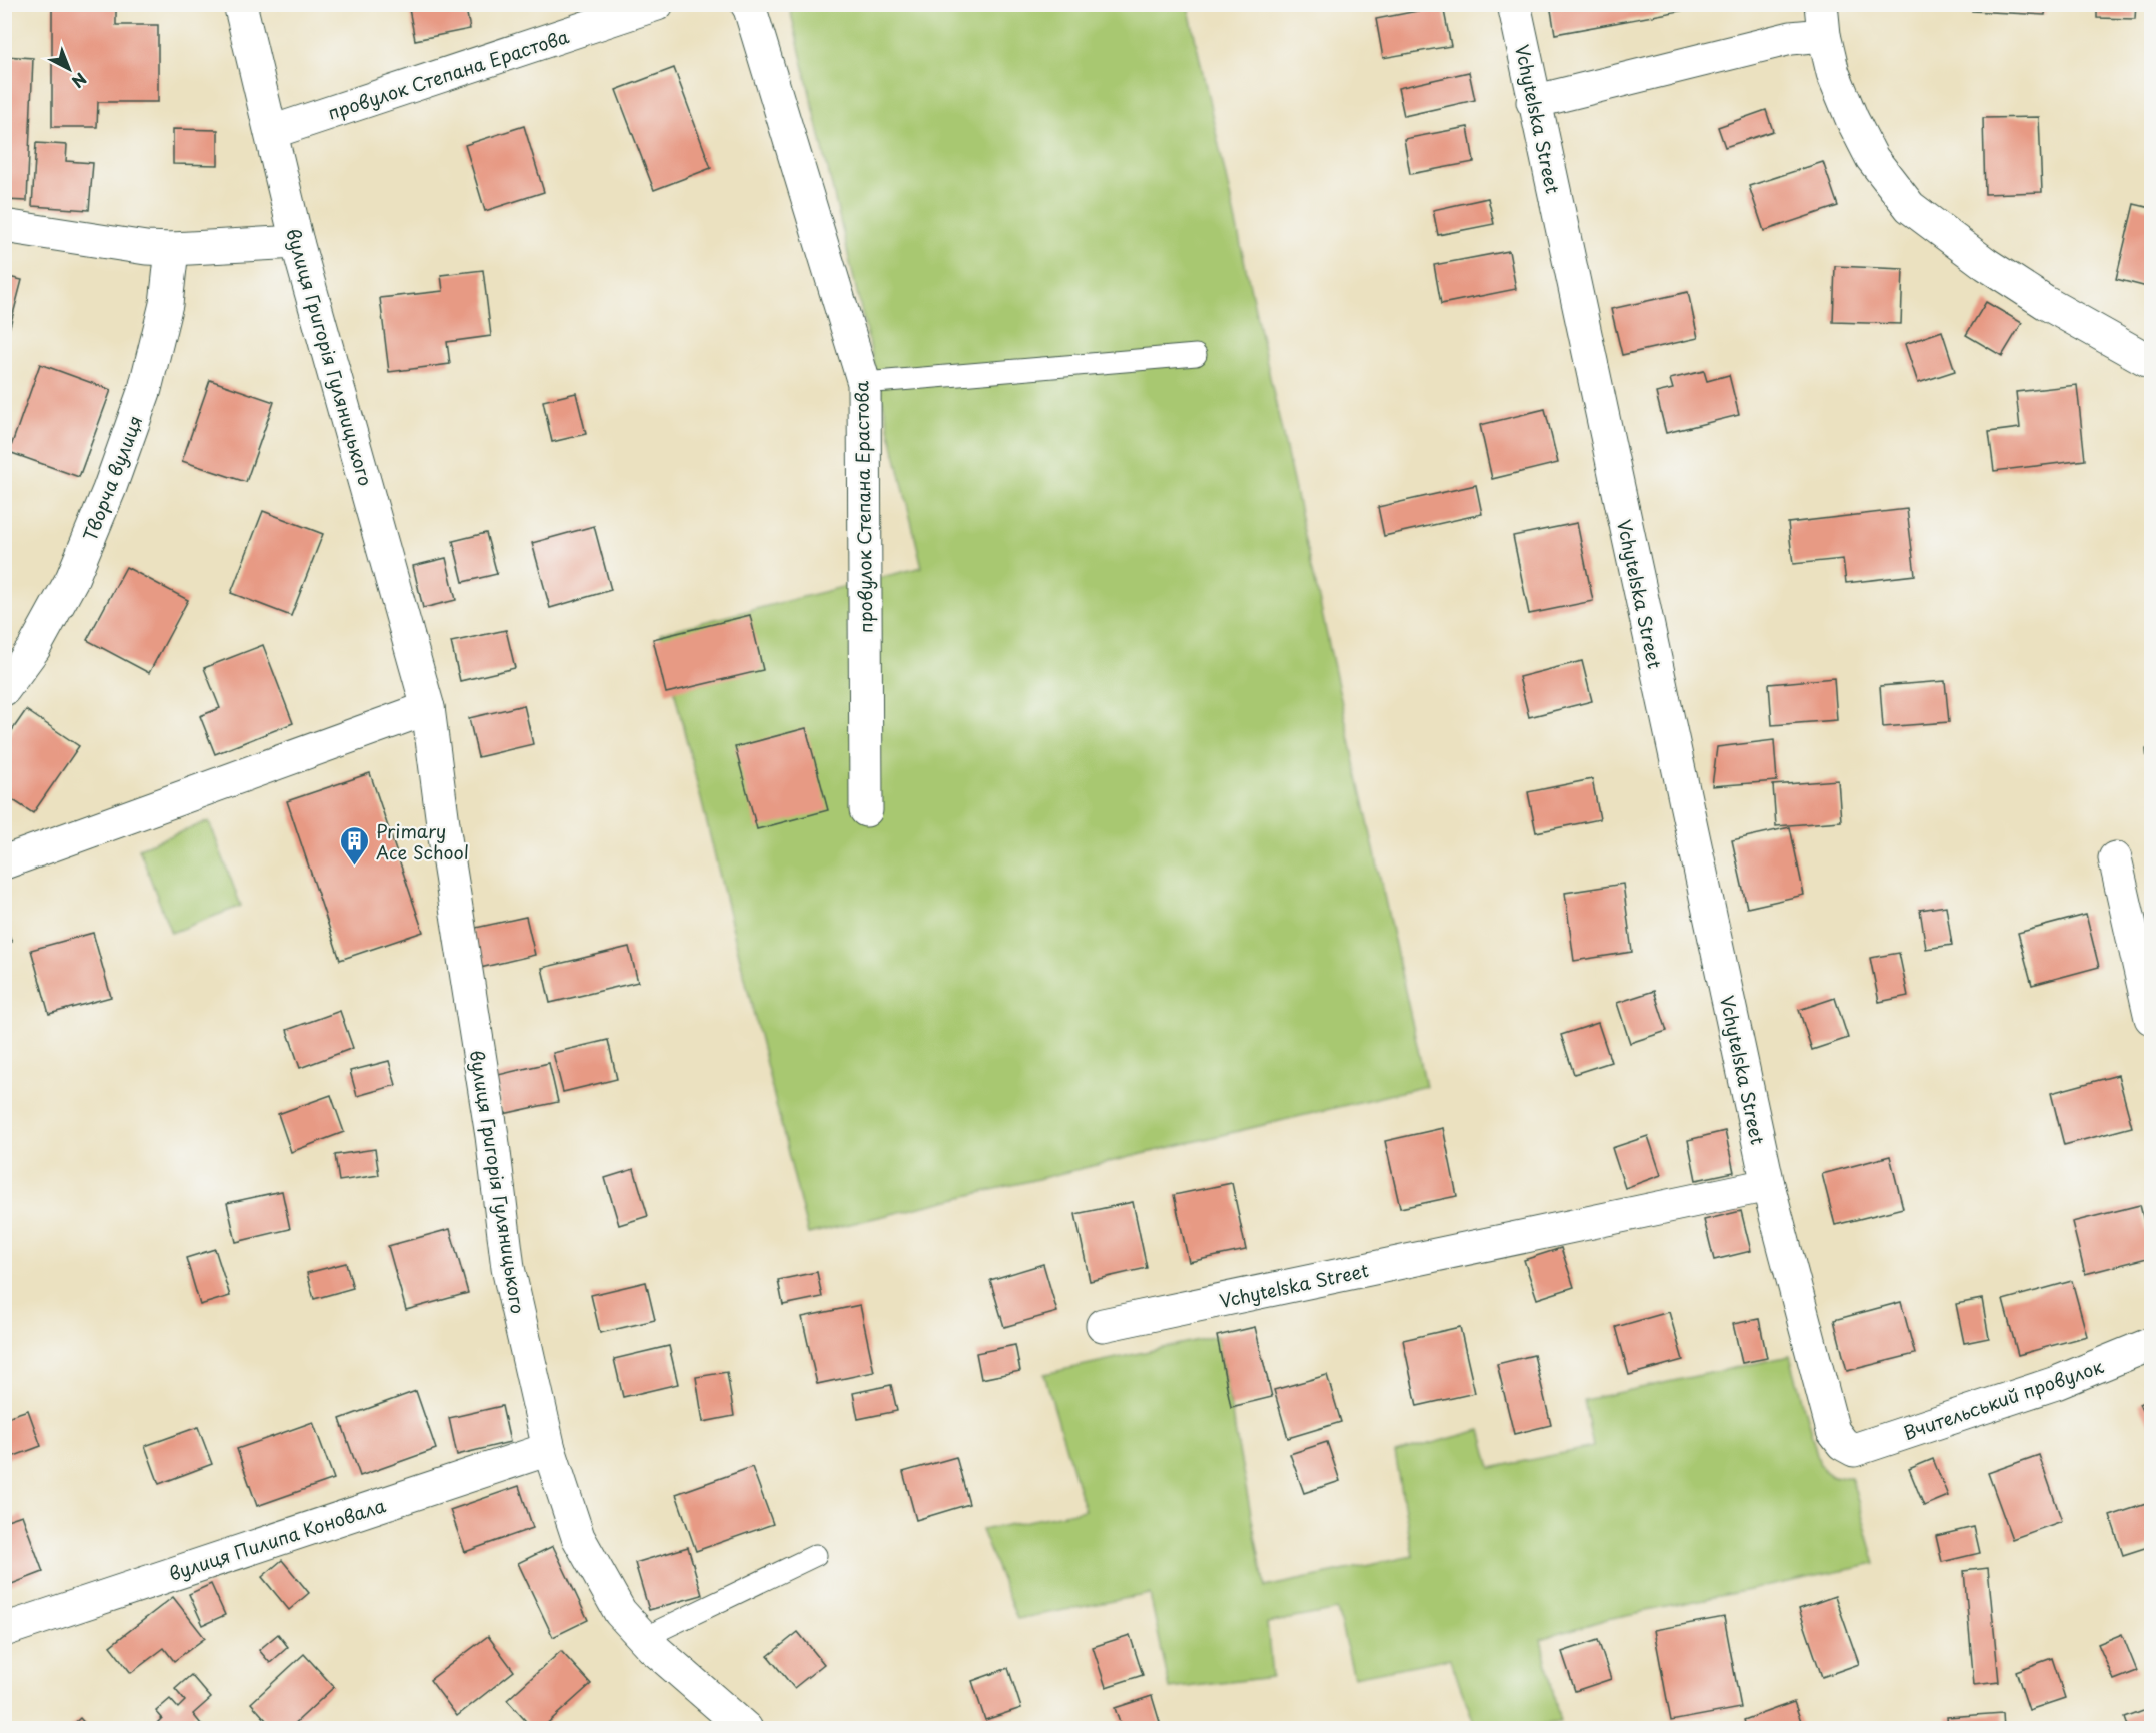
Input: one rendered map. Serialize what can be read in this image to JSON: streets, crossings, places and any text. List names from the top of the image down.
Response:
{
  "streets": {
    "street": [
      "провулок Степана Ерастова",
      "Vchytelska Street",
      "вулиця Григорія Гуляницького",
      "Творча вулиця",
      "Вчительський провулок",
      "вулиця Пилипа Коновала"
    ]
  },
  "crossings": [
    ["провулок Степана Ерастова", "вулиця Григорія Гуляницького"],
    ["Vchytelska Street", "Вчительський провулок"],
    ["вулиця Григорія Гуляницького", "вулиця Пилипа Коновала"]
  ],
  "places": {
    "building": ["Primary Ace School"]
  },
  "north": "bottom right"
}
